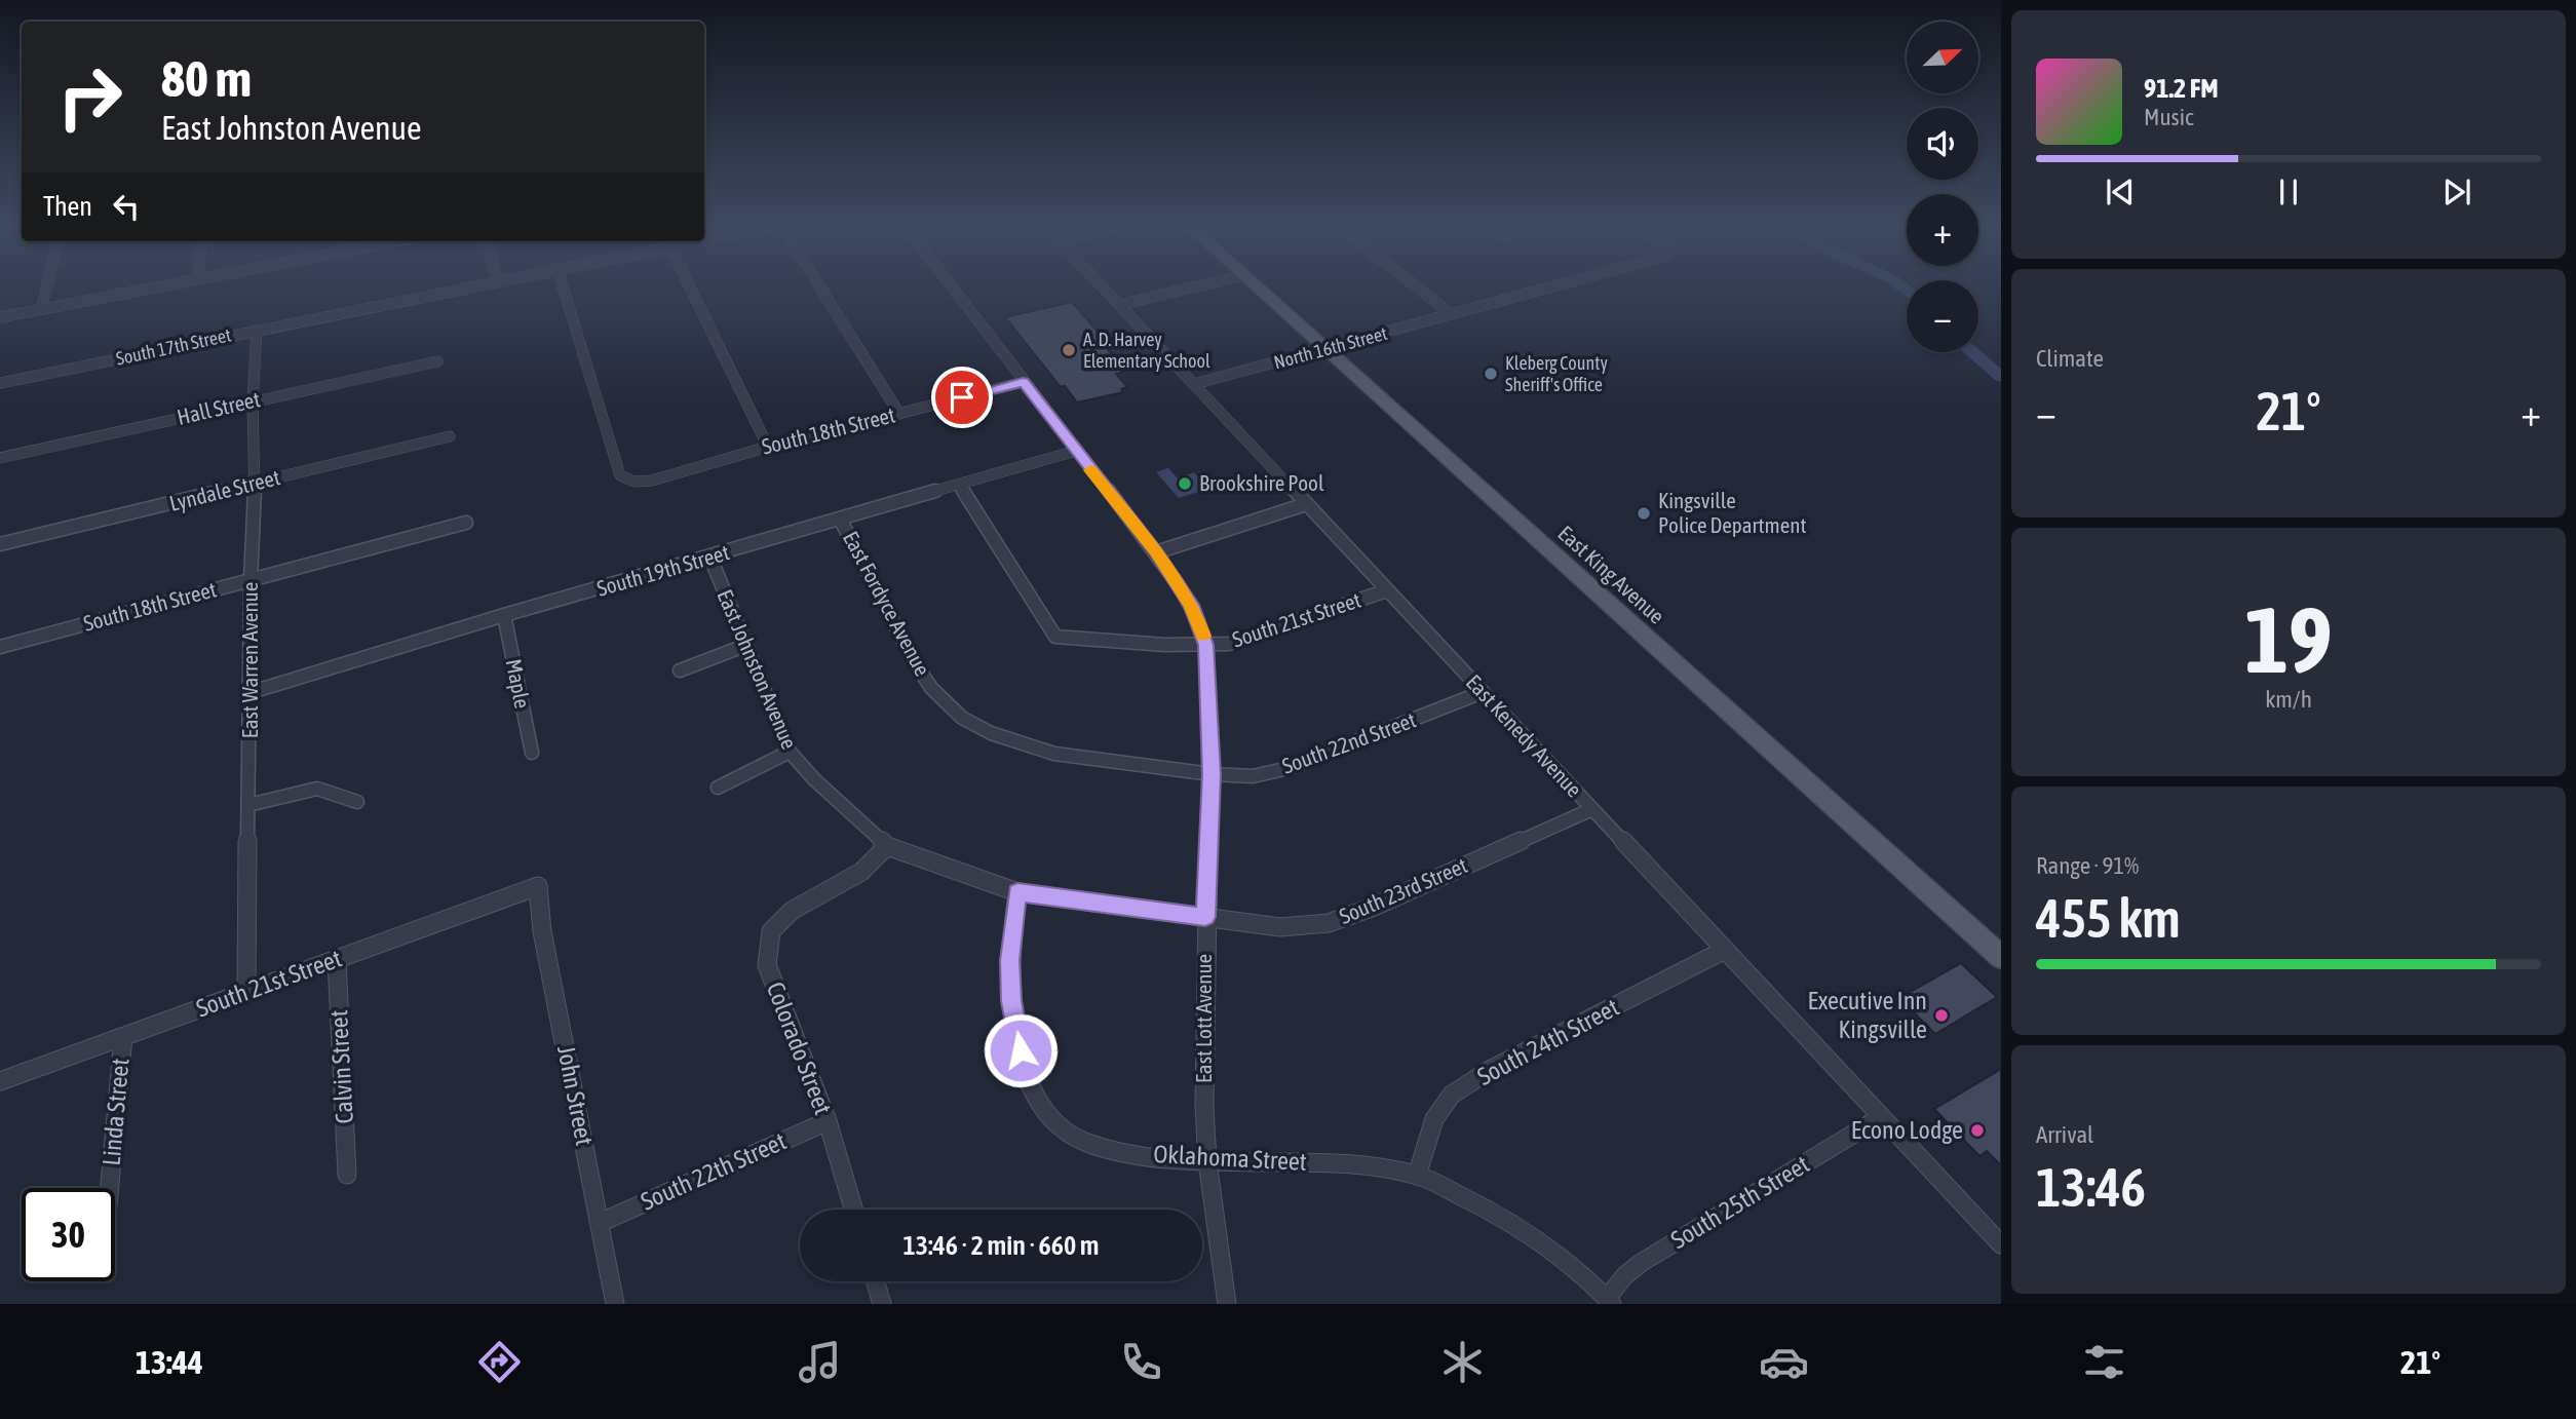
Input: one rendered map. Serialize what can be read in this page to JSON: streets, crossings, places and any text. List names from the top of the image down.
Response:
{
  "streets": {
    "main road": ["East King Avenue"],
    "street": [
      "South 17th Street",
      "North 16th Street",
      "Hall Street",
      "South 18th Street",
      "Lyndale Street",
      "South 19th Street",
      "East Fordyce Avenue",
      "South 21st Street",
      "East Warren Avenue",
      "East Johnston Avenue",
      "Maple",
      "East Kenedy Avenue",
      "South 22nd Street",
      "South 23rd Street",
      "East Lott Avenue",
      "South 24th Street",
      "Colorado Street",
      "Calvin Street",
      "John Street",
      "Linda Street",
      "Oklahoma Street",
      "South 22th Street",
      "South 25th Street"
    ]
  },
  "crossings": [
    ["South 17th Street", "East Warren Avenue"],
    ["North 16th Street", "East King Avenue"],
    ["North 16th Street", "East Kenedy Avenue"],
    ["Hall Street", "East Warren Avenue"],
    ["South 18th Street", "East Warren Avenue"],
    ["South 18th Street", "East Lott Avenue"],
    ["Lyndale Street", "East Warren Avenue"],
    ["South 19th Street", "East Fordyce Avenue"],
    ["South 19th Street", "South 21st Street"],
    ["South 19th Street", "East Warren Avenue"],
    ["South 19th Street", "East Johnston Avenue"],
    ["South 19th Street", "Maple"],
    ["South 19th Street", "East Lott Avenue"],
    ["East Fordyce Avenue", "South 22nd Street"],
    ["East Fordyce Avenue", "East Lott Avenue"],
    ["South 21st Street", "East Warren Avenue"],
    ["South 21st Street", "East Kenedy Avenue"],
    ["South 21st Street", "East Lott Avenue"],
    ["South 21st Street", "Calvin Street"],
    ["South 21st Street", "John Street"],
    ["South 21st Street", "Linda Street"],
    ["East Johnston Avenue", "South 23rd Street"],
    ["East Johnston Avenue", "East Lott Avenue"],
    ["East Johnston Avenue", "Colorado Street"],
    ["East Johnston Avenue", "Oklahoma Street"],
    ["East Kenedy Avenue", "South 22nd Street"],
    ["East Kenedy Avenue", "South 23rd Street"],
    ["East Kenedy Avenue", "South 24th Street"],
    ["East Kenedy Avenue", "South 25th Street"],
    ["South 22nd Street", "East Lott Avenue"],
    ["South 23rd Street", "East Lott Avenue"],
    ["East Lott Avenue", "Oklahoma Street"],
    ["South 24th Street", "Oklahoma Street"],
    ["Colorado Street", "South 22th Street"],
    ["John Street", "South 22th Street"],
    ["Oklahoma Street", "South 25th Street"]
  ],
  "places": [
    "A. D. Harvey Elementary School",
    "Kleberg County Sheriff's Office",
    "Brookshire Pool",
    "Kingsville Police Department",
    "Executive Inn Kingsville",
    "Econo Lodge"
  ],
  "north": "top right",
  "page": {
    "map_buttons": ["+", "−"],
    "turn": ["80 m", "East Johnston Avenue"],
    "song": ["91.2 FM", "Music"],
    "then": "Then",
    "tile": [
      "Climate",
      ["19", "km/h"],
      ["Range · 91%", "455 km"],
      ["Arrival", "13:46"]
    ],
    "heat": ["−", "21°", "+"],
    "limit": "30",
    "trip": "13:46 · 2 min · 660 m",
    "tabs": ["13:44", "21°"]
  }
}
